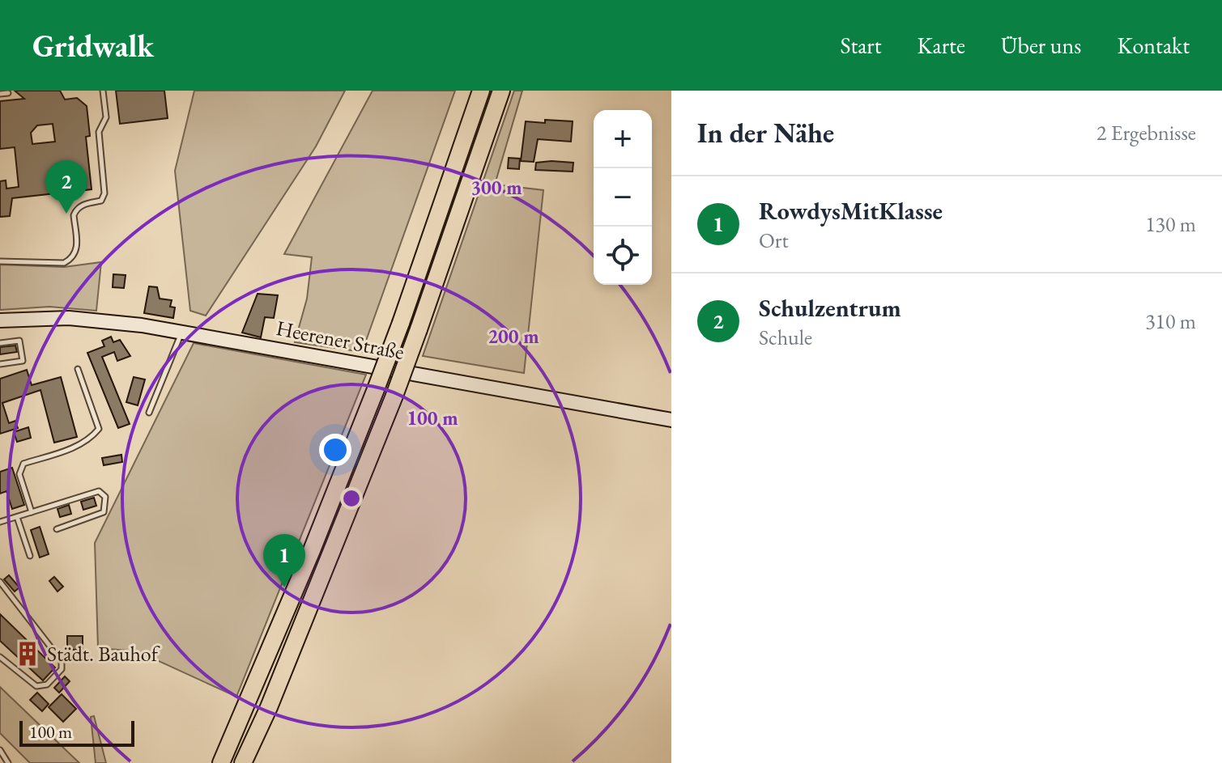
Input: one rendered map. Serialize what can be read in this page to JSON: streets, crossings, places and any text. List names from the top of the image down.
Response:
{
  "streets": {
    "main road": ["Heerener Straße"]
  },
  "places": {
    "building": ["Städt. Bauhof"]
  },
  "scale_bar": "100 m",
  "page": {
    "header": "Gridwalk",
    "nav": [
      "Start",
      "Karte",
      "Über uns",
      "Kontakt"
    ],
    "heading": ["In der Nähe", "2 Ergebnisse"],
    "map_buttons": ["+", "−"],
    "pins": ["2", "1"],
    "list": [
      {
        "mark": "1",
        "name": "RowdysMitKlasse",
        "note": "Ort",
        "value": "130 m"
      },
      {
        "mark": "2",
        "name": "Schulzentrum",
        "note": "Schule",
        "value": "310 m"
      }
    ],
    "scale": "100 m"
  },
  "rings": ["300 m", "200 m", "100 m"]
}
